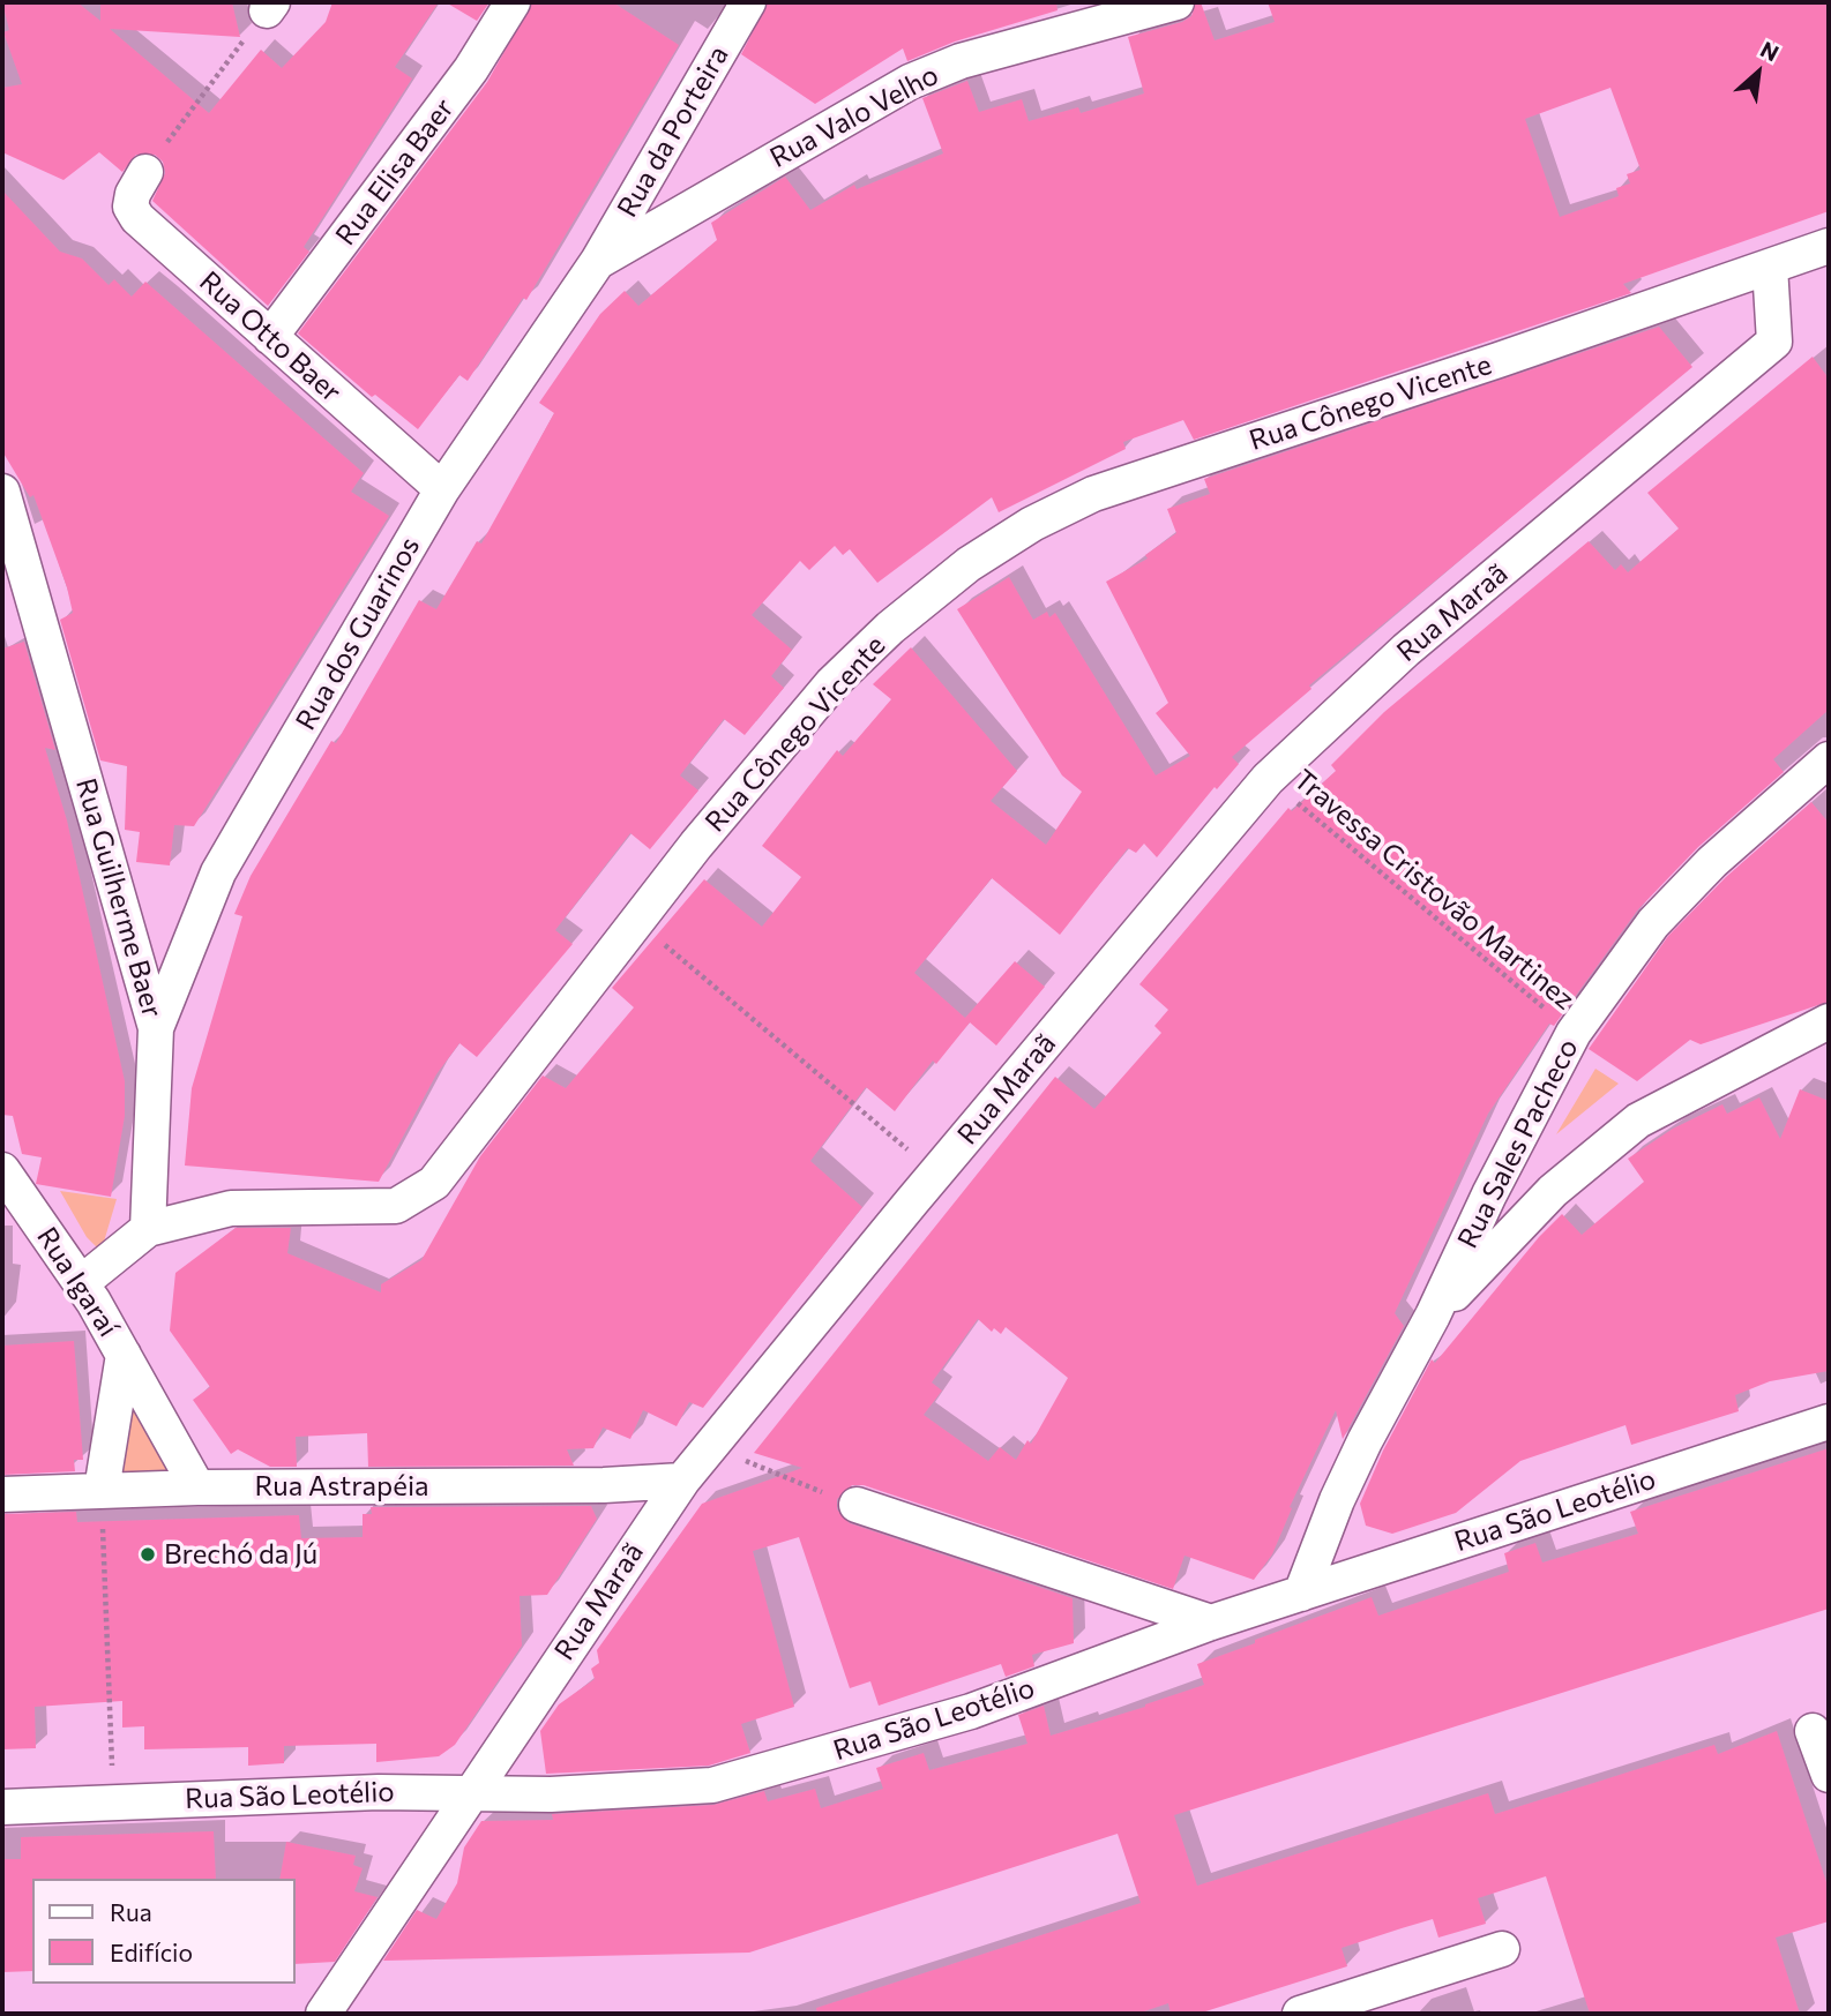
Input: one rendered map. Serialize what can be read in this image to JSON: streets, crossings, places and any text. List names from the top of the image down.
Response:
{
  "streets": {
    "street": [
      "Rua Valo Velho",
      "Rua da Porteira",
      "Rua Elisa Baer",
      "Rua Otto Baer",
      "Rua Cônego Vicente",
      "Rua Maraã",
      "Rua dos Guarinos",
      "Rua Guilherme Baer",
      "Rua Sales Pacheco",
      "Rua Igaraí",
      "Rua Astrapéia",
      "Rua São Leotélio"
    ],
    "path": ["Travessa Cristovão Martinez"]
  },
  "crossings": [
    ["Rua Valo Velho", "Rua da Porteira"],
    ["Rua Valo Velho", "Rua dos Guarinos"],
    ["Rua da Porteira", "Rua dos Guarinos"],
    ["Rua Elisa Baer", "Rua Otto Baer"],
    ["Rua Otto Baer", "Rua dos Guarinos"],
    ["Rua Cônego Vicente", "Rua Maraã"],
    ["Rua Cônego Vicente", "Rua Guilherme Baer"],
    ["Rua Maraã", "Travessa Cristovão Martinez"],
    ["Rua Maraã", "Rua Astrapéia"],
    ["Rua Maraã", "Rua São Leotélio"],
    ["Rua dos Guarinos", "Rua Guilherme Baer"],
    ["Travessa Cristovão Martinez", "Rua Sales Pacheco"],
    ["Rua Sales Pacheco", "Rua São Leotélio"],
    ["Rua Igaraí", "Rua Astrapéia"]
  ],
  "places": ["Brechó da Jú"],
  "legend": ["Rua", "Edifício"],
  "north": "top right"
}
